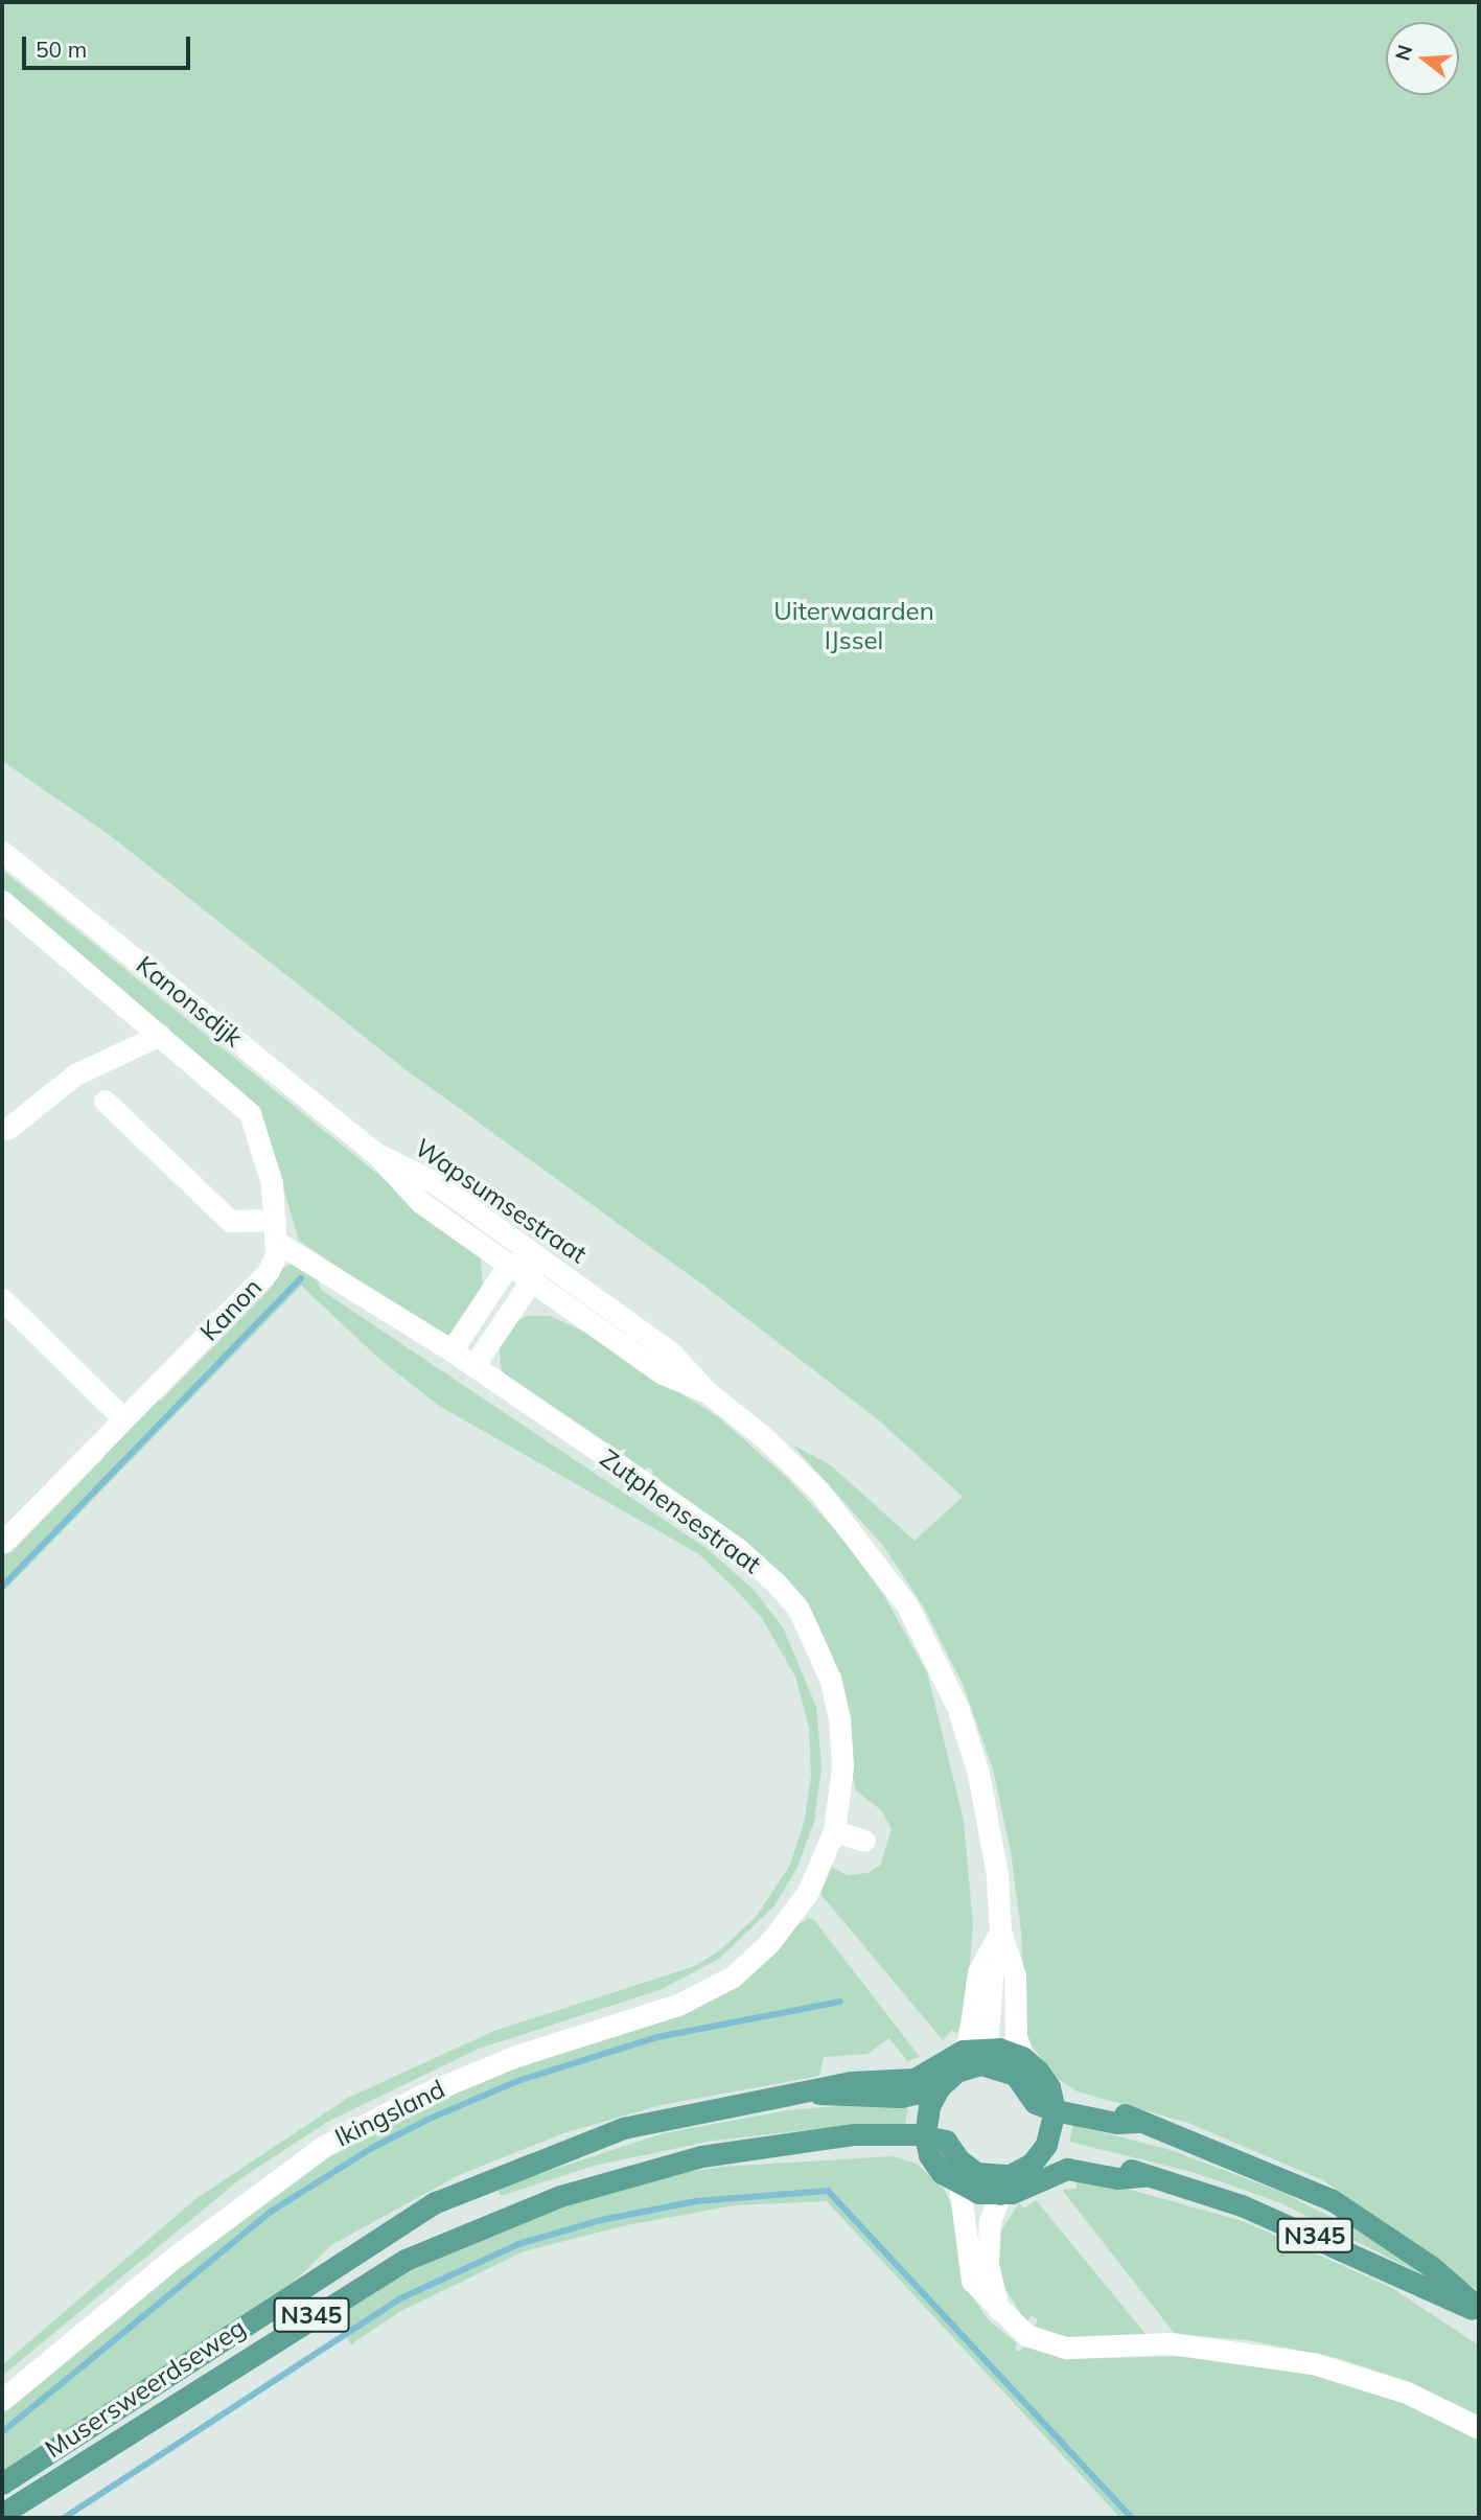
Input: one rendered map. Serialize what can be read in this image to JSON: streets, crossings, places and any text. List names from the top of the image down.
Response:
{
  "streets": {
    "main road": ["N345", "Musersweerdseweg"],
    "street": [
      "Kanonsdijk",
      "Wapsumsestraat",
      "Kanon",
      "Zutphensestraat",
      "Ikingsland"
    ]
  },
  "crossings": [
    ["Kanonsdijk", "Wapsumsestraat"],
    ["Kanonsdijk", "Kanon"],
    ["Kanonsdijk", "Zutphensestraat"],
    ["Wapsumsestraat", "N345"],
    ["Kanon", "Zutphensestraat"],
    ["Zutphensestraat", "Ikingsland"],
    ["N345", "Musersweerdseweg"]
  ],
  "parks": ["Uiterwaarden IJssel"],
  "scale_bar": "50 m",
  "north": "left"
}
